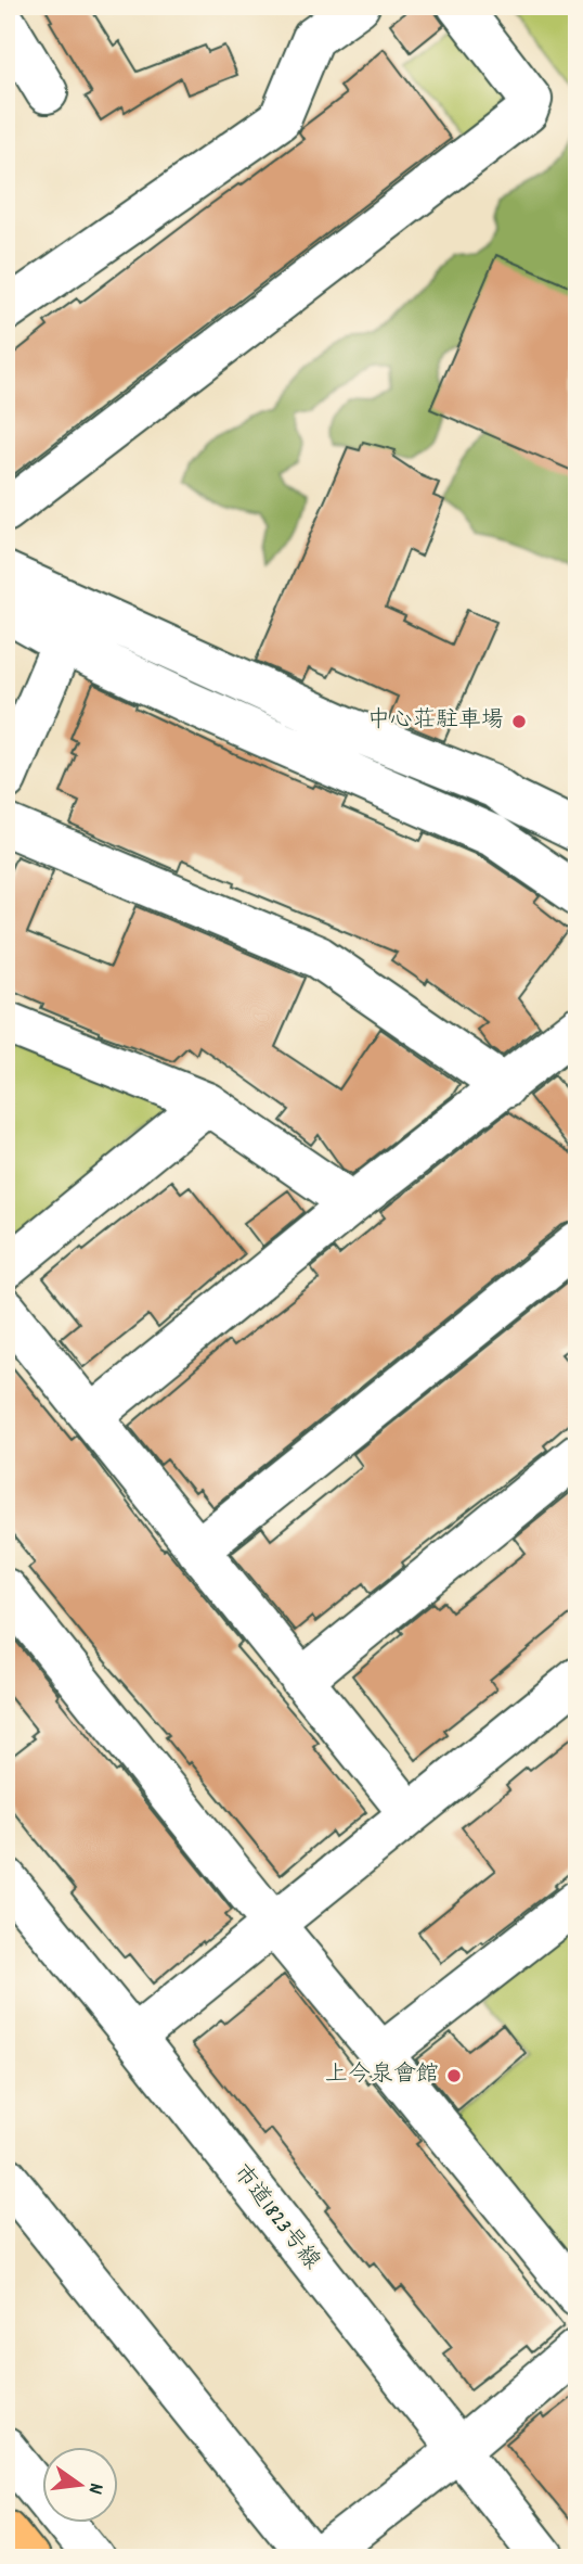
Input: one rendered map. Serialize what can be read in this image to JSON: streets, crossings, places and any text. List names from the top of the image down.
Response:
{
  "streets": {
    "street": ["市道1823号線"]
  },
  "places": ["中心荘駐車場", "上今泉會館"],
  "north": "right"
}
